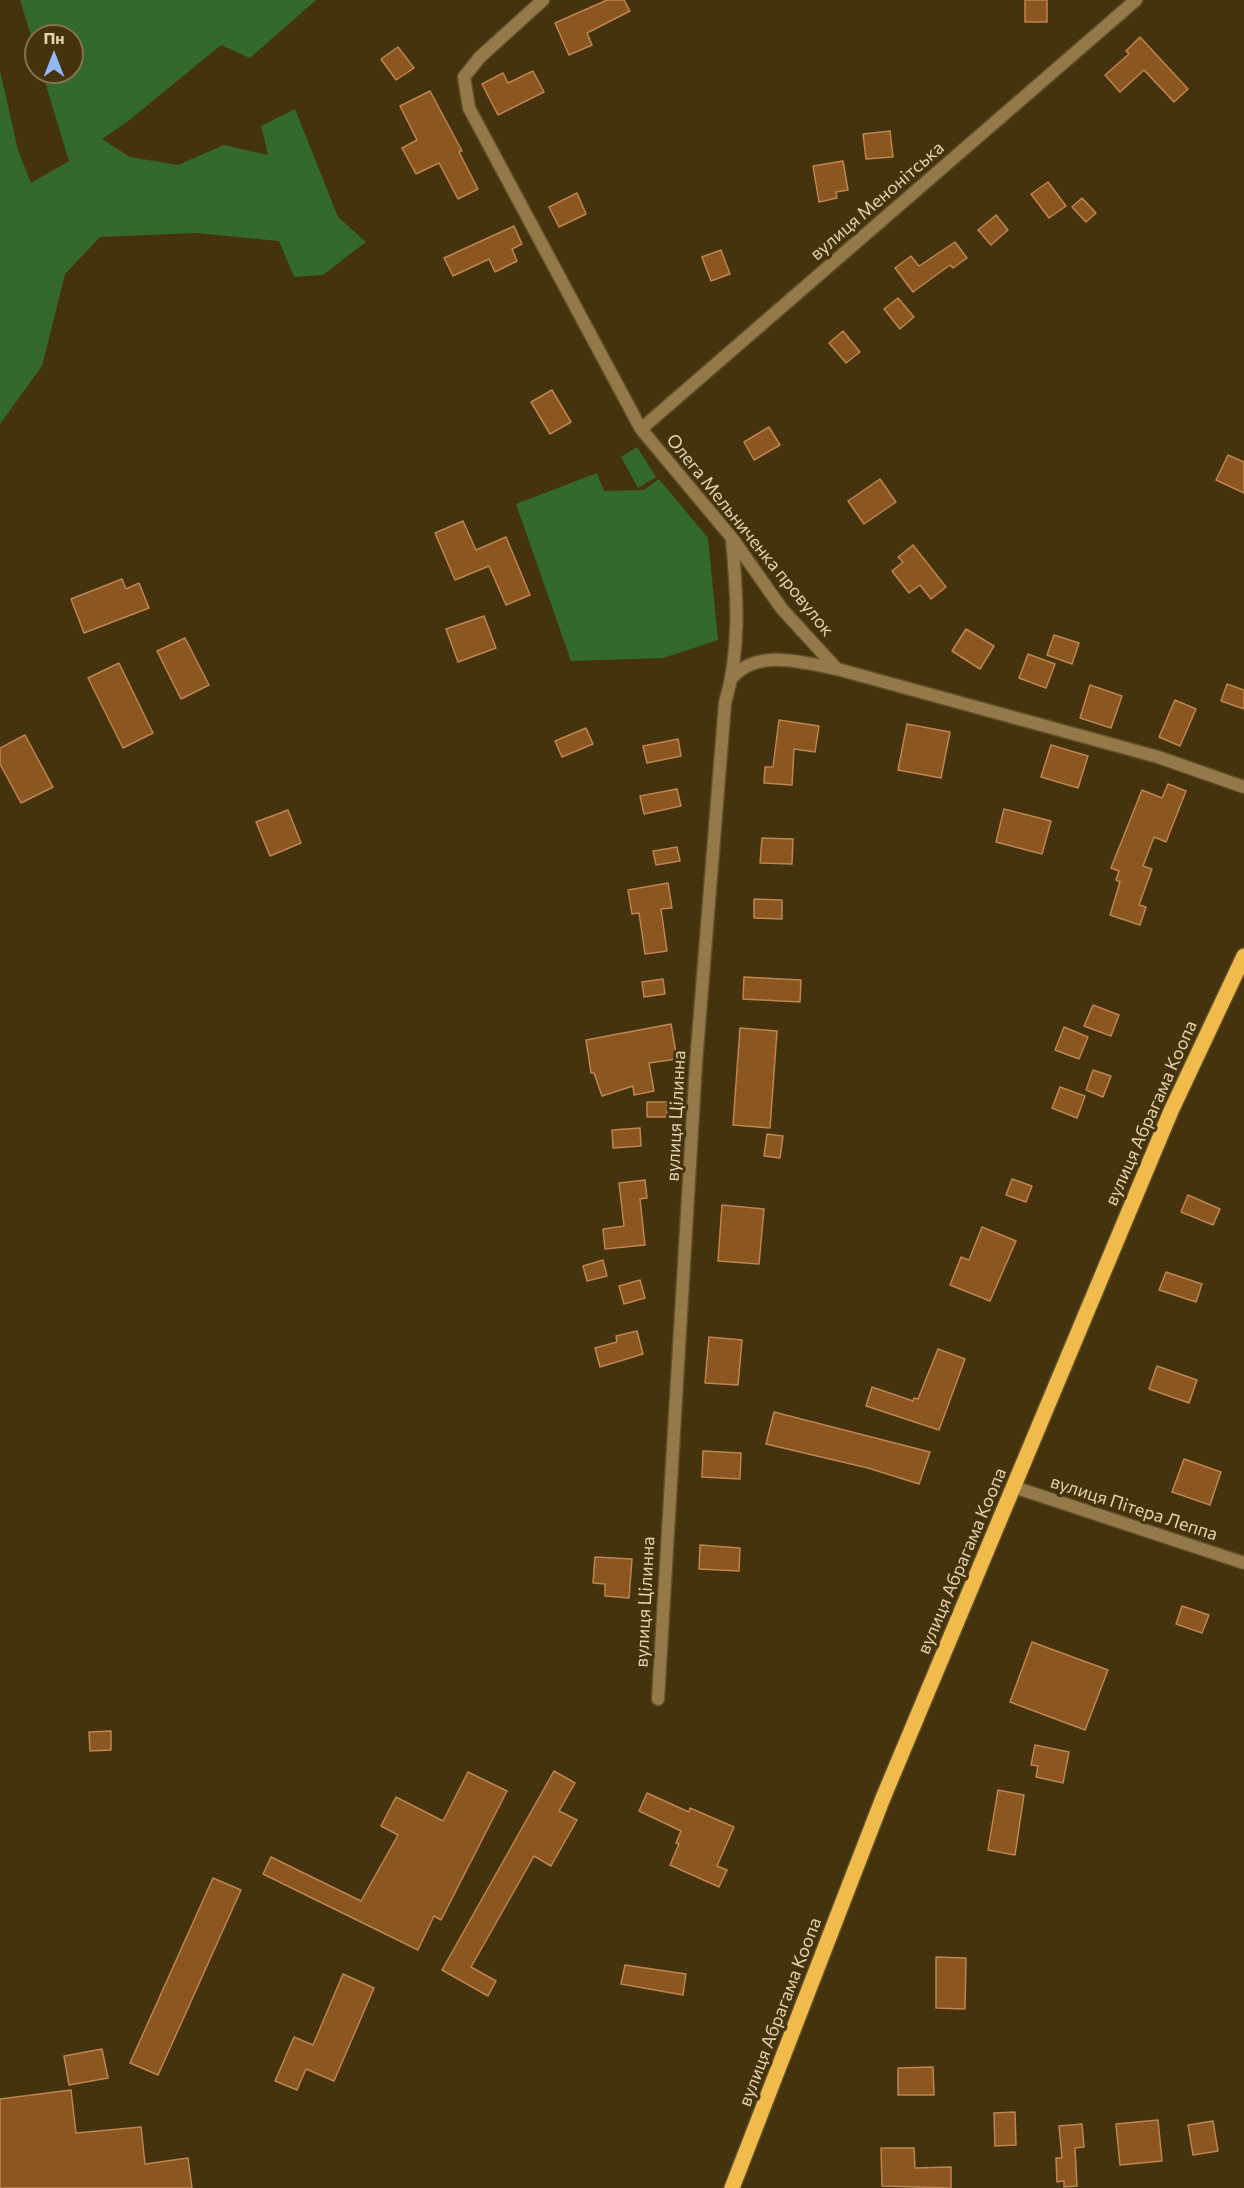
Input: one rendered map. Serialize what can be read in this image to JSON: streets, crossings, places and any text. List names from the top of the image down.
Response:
{
  "streets": {
    "main road": ["вулиця Абрагама Коопа"],
    "street": [
      "вулиця Менонітська",
      "Олега Мельниченка провулок",
      "вулиця Цілинна",
      "вулиця Пітера Леппа"
    ]
  },
  "crossings": [
    ["вулиця Менонітська", "Олега Мельниченка провулок"],
    ["Олега Мельниченка провулок", "вулиця Цілинна"],
    ["вулиця Абрагама Коопа", "вулиця Пітера Леппа"]
  ],
  "north": "top"
}
